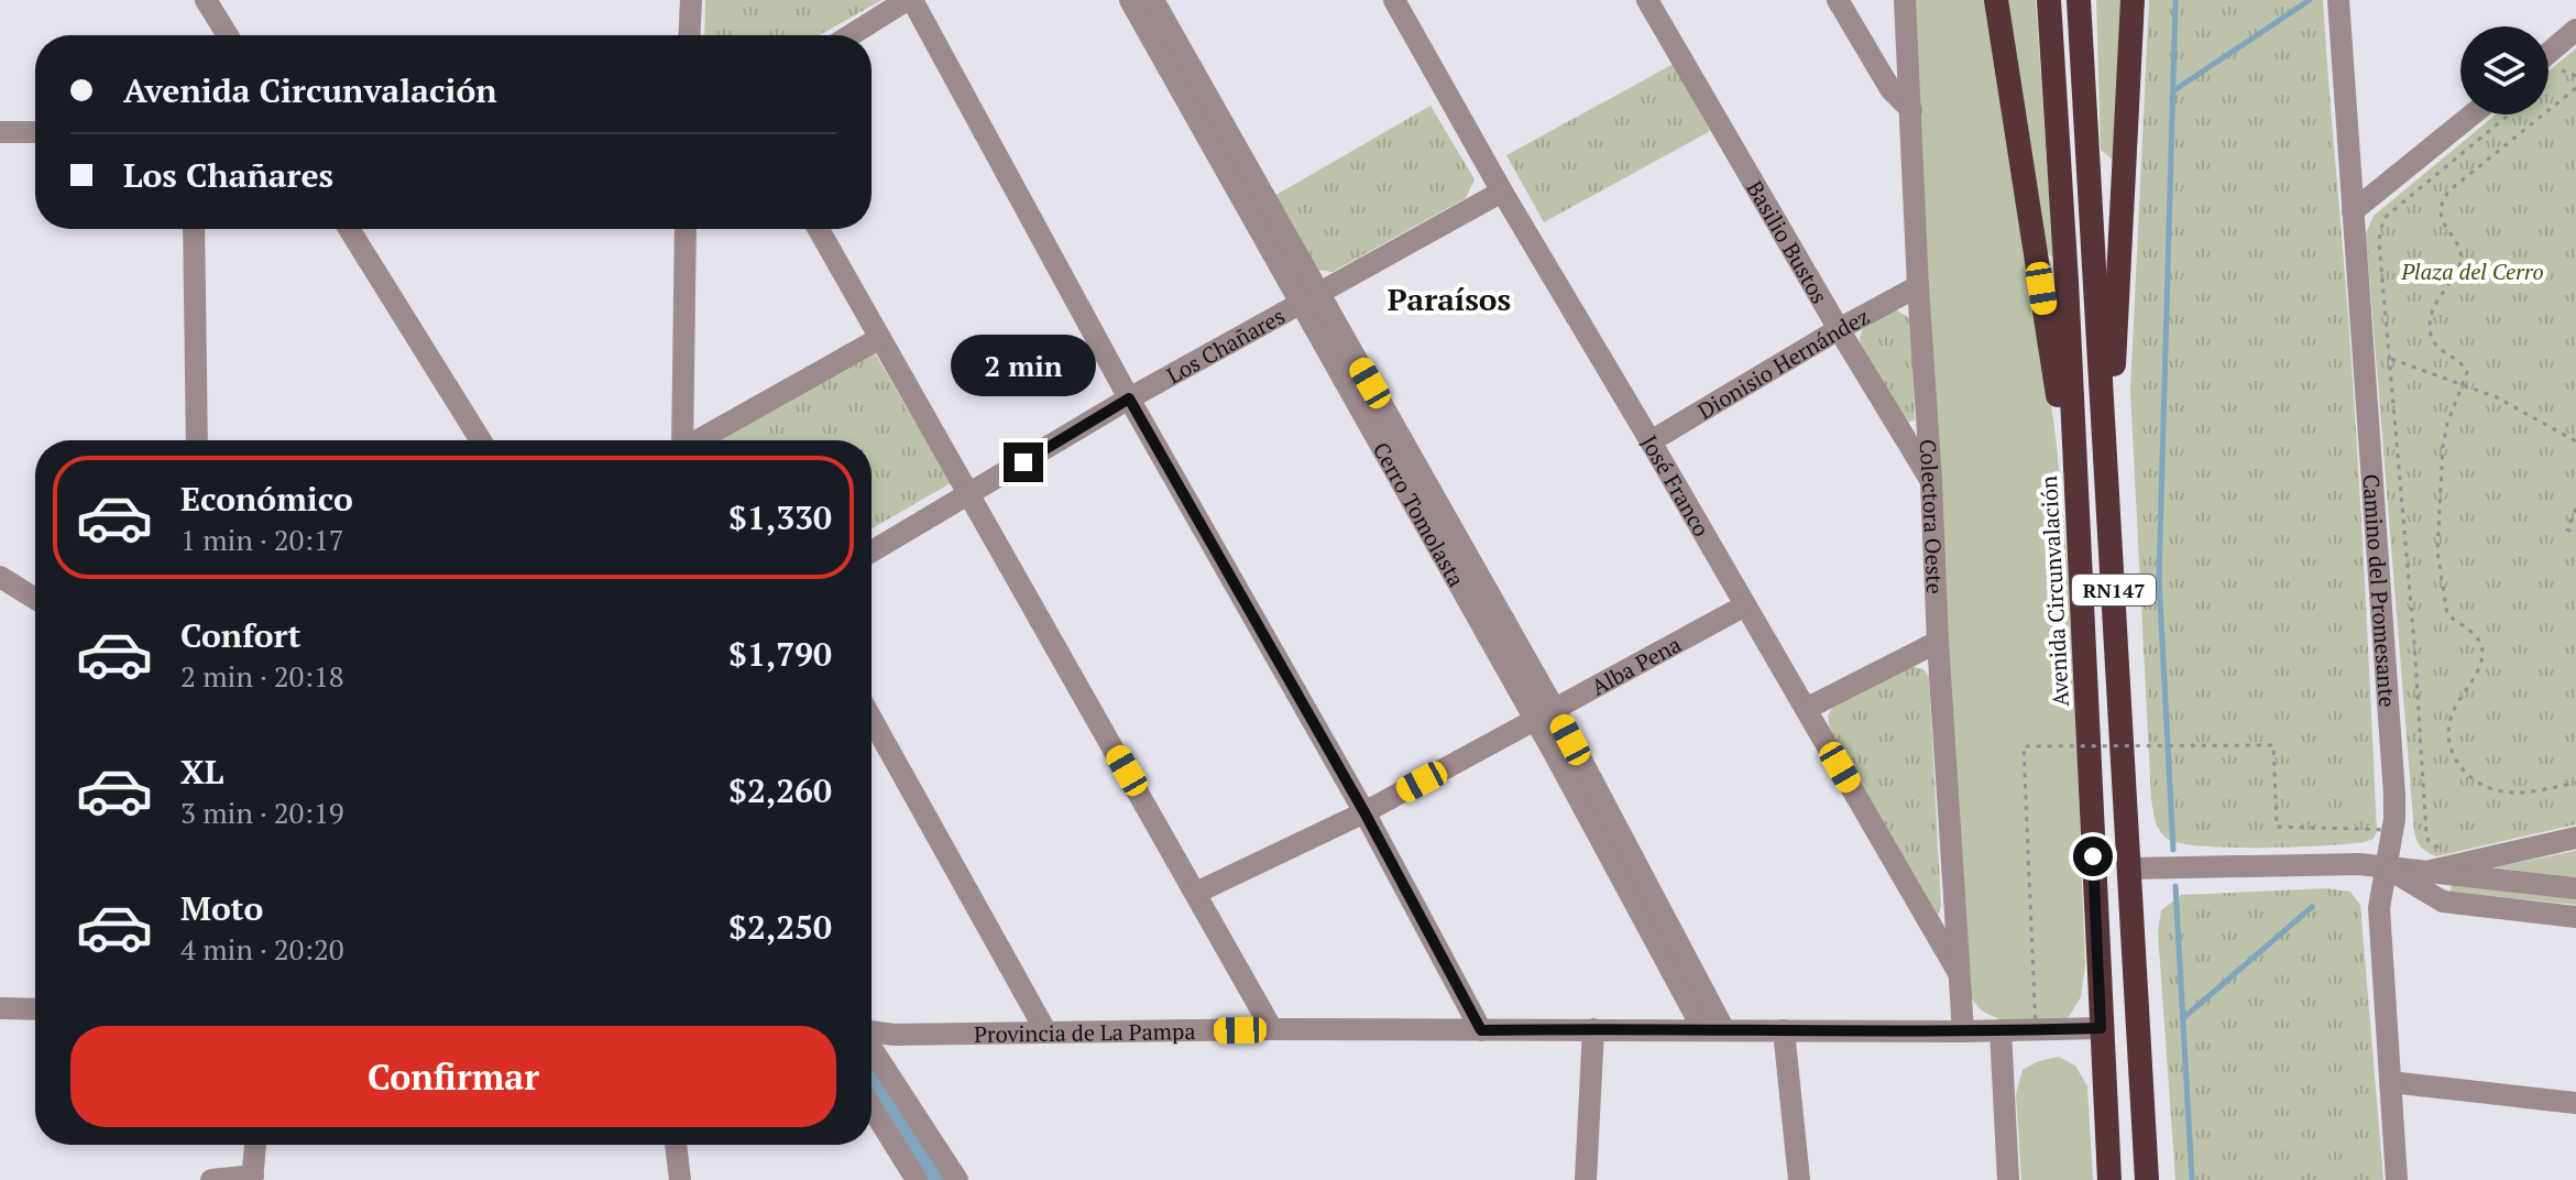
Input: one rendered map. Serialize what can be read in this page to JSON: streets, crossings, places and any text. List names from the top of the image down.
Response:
{
  "streets": {
    "highway": ["RN147", "Avenida Circunvalación"],
    "street": [
      "Basilio Bustos",
      "Los Chañares",
      "Dionisio Hernández",
      "José Franco",
      "Cerro Tomolasta",
      "Colectora Oeste",
      "Camino del Promesante",
      "Alba Pena",
      "Provincia de La Pampa"
    ]
  },
  "crossings": [
    ["Basilio Bustos", "Dionisio Hernández"],
    ["Basilio Bustos", "Colectora Oeste"],
    ["Los Chañares", "José Franco"],
    ["Los Chañares", "Cerro Tomolasta"],
    ["Dionisio Hernández", "José Franco"],
    ["Dionisio Hernández", "Colectora Oeste"],
    ["José Franco", "Colectora Oeste"],
    ["José Franco", "Alba Pena"],
    ["Cerro Tomolasta", "Alba Pena"],
    ["Cerro Tomolasta", "Provincia de La Pampa"],
    ["Colectora Oeste", "Provincia de La Pampa"],
    ["Avenida Circunvalación", "Provincia de La Pampa"]
  ],
  "districts": ["Paraísos"],
  "parks": ["Plaza del Cerro"],
  "page": {
    "banner": ["Avenida Circunvalación", "Los Chañares"],
    "bubble": "2 min",
    "list": [
      {
        "name": "Económico",
        "note": "1 min · 20:17",
        "value": "$1,330"
      },
      {
        "name": "Confort",
        "note": "2 min · 20:18",
        "value": "$1,790"
      },
      {
        "name": "XL",
        "note": "3 min · 20:19",
        "value": "$2,260"
      },
      {
        "name": "Moto",
        "note": "4 min · 20:20",
        "value": "$2,250"
      }
    ],
    "buttons": "Confirmar"
  }
}
